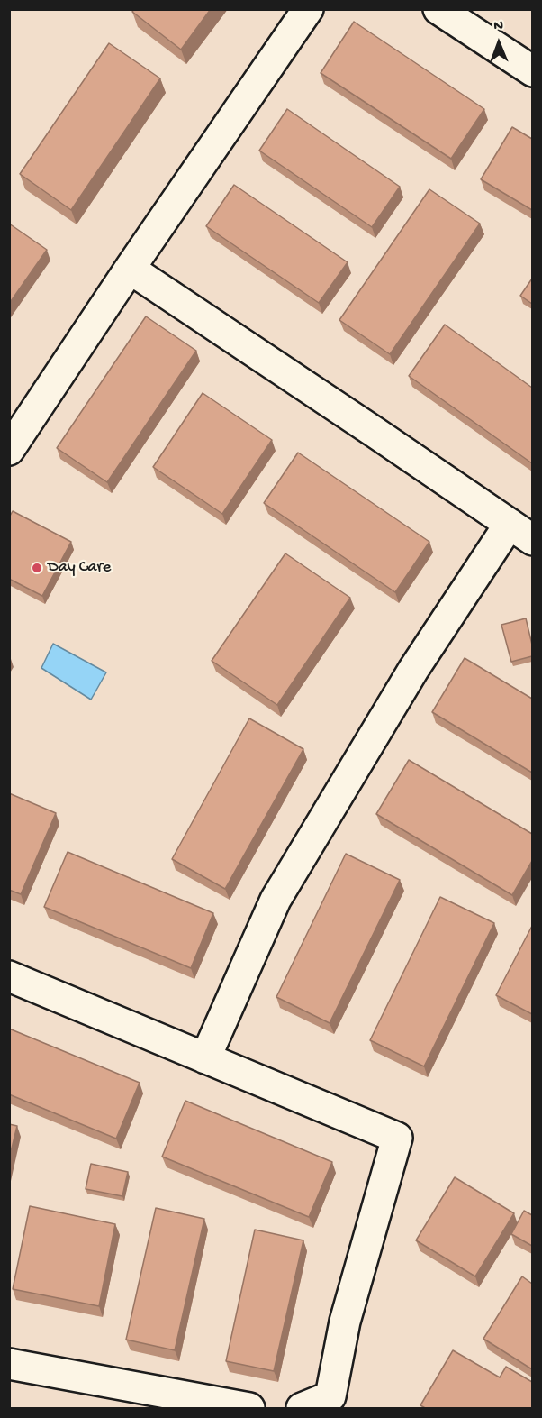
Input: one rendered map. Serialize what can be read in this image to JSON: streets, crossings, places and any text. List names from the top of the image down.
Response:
{
  "places": ["Day Care"],
  "north": "top"
}
